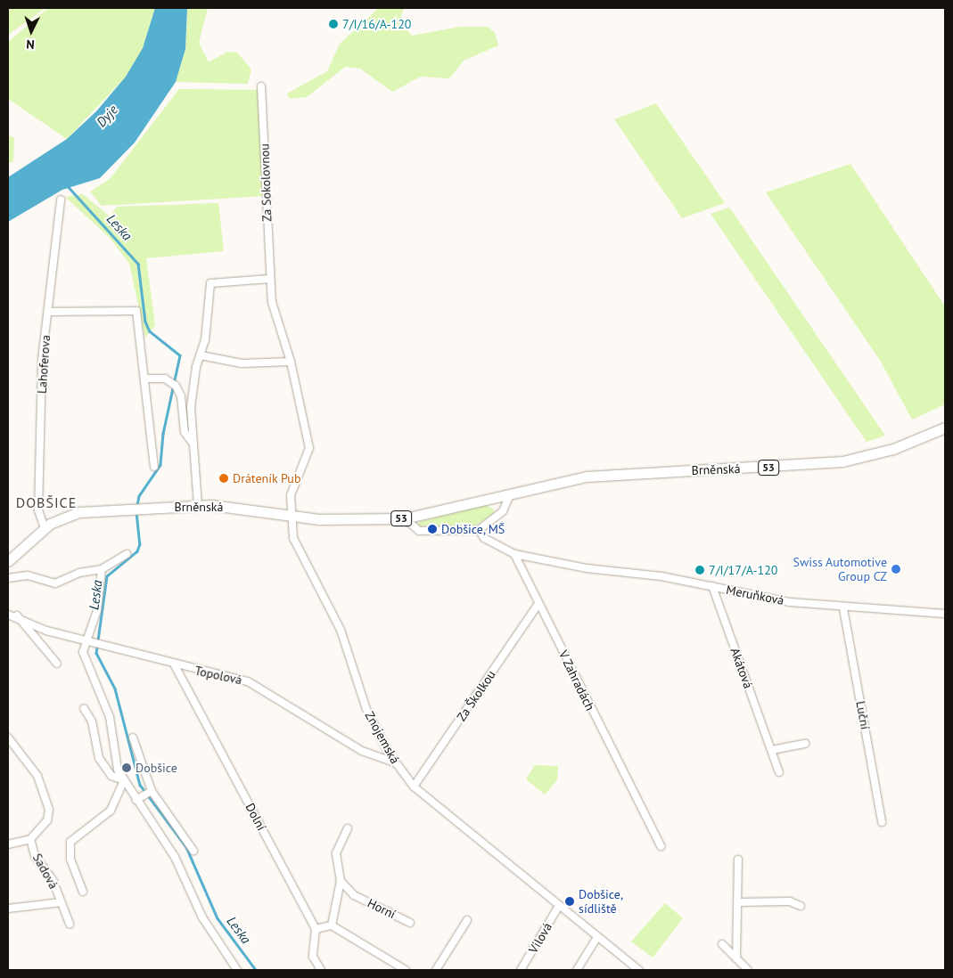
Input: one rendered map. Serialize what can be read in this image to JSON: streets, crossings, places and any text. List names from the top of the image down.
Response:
{
  "streets": {
    "main road": ["53", "Brněnská"],
    "street": [
      "Za Sokolovnou",
      "Lahoferova",
      "Meruňková",
      "Akátová",
      "Topolová",
      "V Zahradách",
      "Za Školkou",
      "Luční",
      "Znojemská",
      "Dolní",
      "Sadová",
      "Horní",
      "Vilová"
    ]
  },
  "crossings": [
    ["Za Sokolovnou", "Brněnská"],
    ["Za Sokolovnou", "Znojemská"],
    ["Lahoferova", "Brněnská"],
    ["Brněnská", "Znojemská"],
    ["Meruňková", "Akátová"],
    ["Meruňková", "V Zahradách"],
    ["Meruňková", "Luční"],
    ["Topolová", "Znojemská"],
    ["Topolová", "Dolní"],
    ["V Zahradách", "Za Školkou"],
    ["Za Školkou", "Znojemská"],
    ["Znojemská", "Vilová"]
  ],
  "districts": ["DOBŠICE"],
  "water": ["Dyje", "Leska"],
  "places": [
    "7/I/16/A-120",
    "Dráteník Pub",
    "Dobšice, MŠ",
    "Swiss Automotive Group CZ",
    "7/I/17/A-120",
    "Dobšice",
    "Dobšice, sídliště"
  ],
  "north": "bottom"
}
